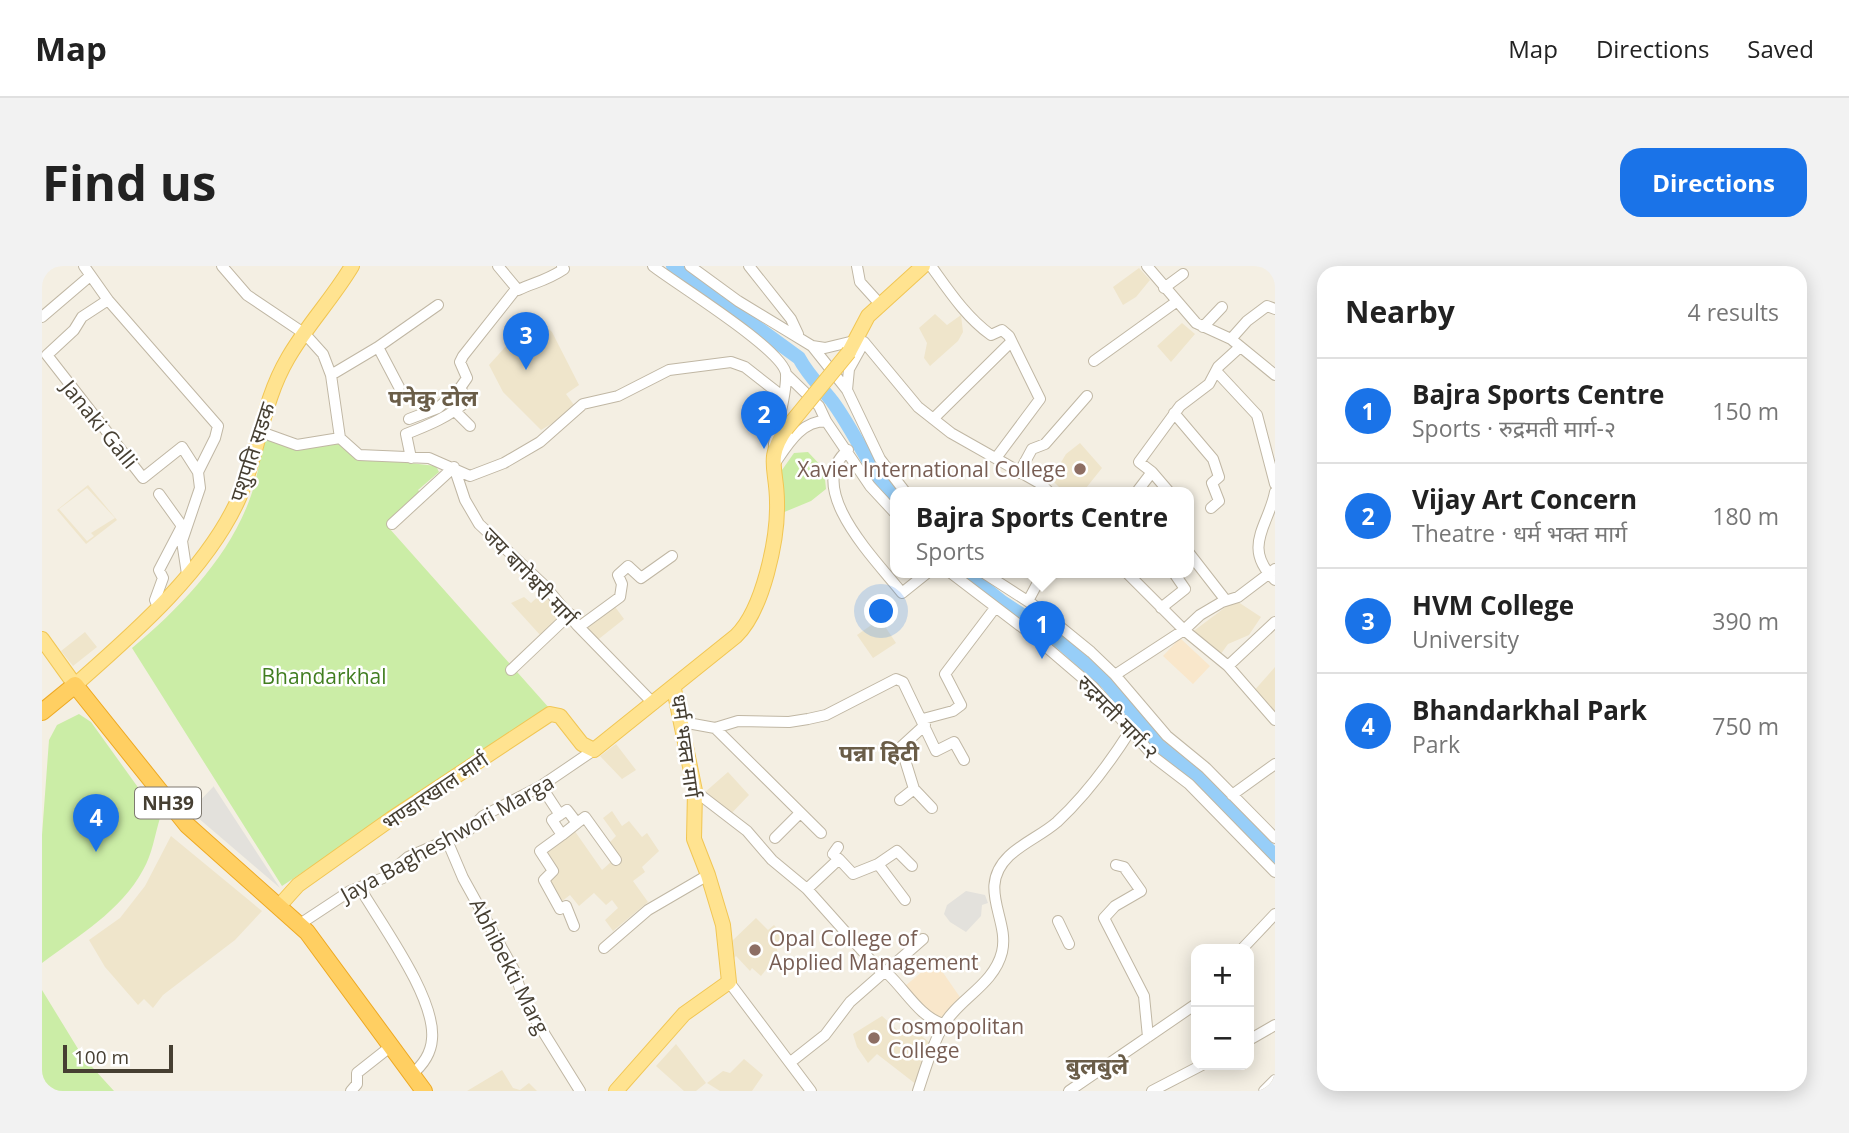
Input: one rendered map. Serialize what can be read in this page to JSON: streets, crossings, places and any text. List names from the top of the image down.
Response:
{
  "streets": {
    "highway": ["NH39"],
    "main road": ["पशुपति सडक", "धर्म भक्त मार्ग", "भण्डारखाल मार्ग"],
    "street": [
      "Janaki Galli",
      "जय बागेश्वरी मार्ग",
      "रुद्रमती मार्ग-२",
      "Jaya Bagheshwori Marga",
      "Abhibekti Marg"
    ]
  },
  "crossings": [
    ["पशुपति सडक", "NH39"],
    ["भण्डारखाल मार्ग", "NH39"],
    ["भण्डारखाल मार्ग", "Jaya Bagheshwori Marga"],
    ["NH39", "Jaya Bagheshwori Marga"],
    ["Jaya Bagheshwori Marga", "Abhibekti Marg"]
  ],
  "districts": ["पनेकु टोल", "पन्ना हिटी", "बुलबुले"],
  "parks": ["Bhandarkhal"],
  "places": ["Xavier International College", "Opal College of Applied Management", "Cosmopolitan College"],
  "scale_bar": "100 m",
  "page": {
    "header": "Map",
    "nav": ["Map", "Directions", "Saved"],
    "buttons": "Directions",
    "title": "Find us",
    "heading": ["Nearby", "4 results"],
    "pins": [
      "3",
      "2",
      "1",
      "4"
    ],
    "list": [
      {
        "mark": "1",
        "name": "Bajra Sports Centre",
        "note": "Sports · रुद्रमती मार्ग-२",
        "value": "150 m"
      },
      {
        "mark": "2",
        "name": "Vijay Art Concern",
        "note": "Theatre · धर्म भक्त मार्ग",
        "value": "180 m"
      },
      {
        "mark": "3",
        "name": "HVM College",
        "note": "University",
        "value": "390 m"
      },
      {
        "mark": "4",
        "name": "Bhandarkhal Park",
        "note": "Park",
        "value": "750 m"
      }
    ],
    "popup": ["Bajra Sports Centre", "Sports"],
    "map_buttons": ["+", "−"],
    "scale": "100 m"
  }
}
